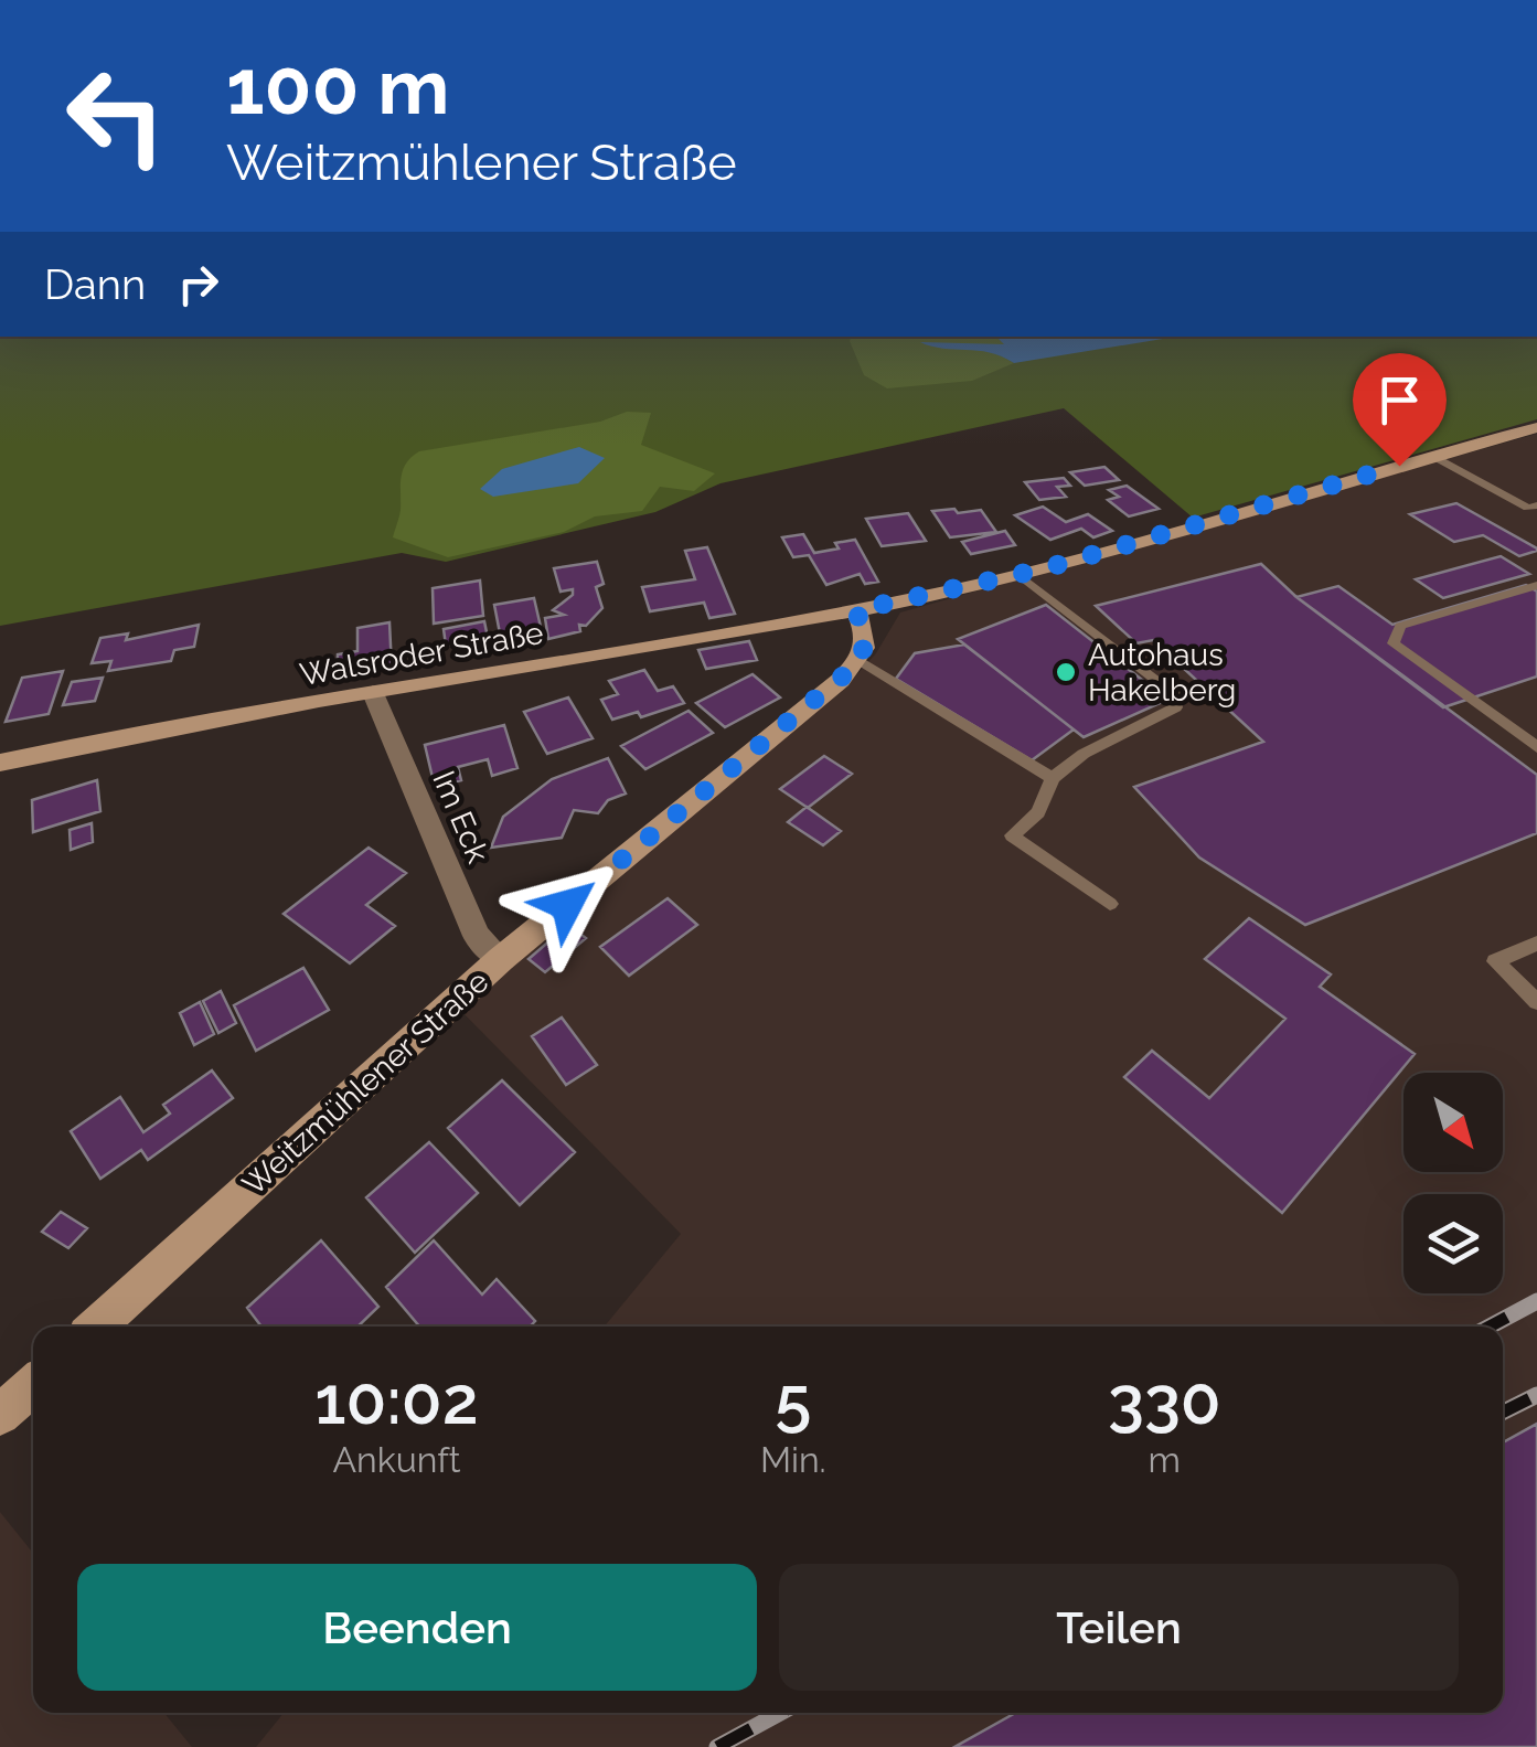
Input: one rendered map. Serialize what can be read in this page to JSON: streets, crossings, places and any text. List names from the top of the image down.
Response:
{
  "streets": {
    "main road": ["Walsroder Straße", "Weitzmühlener Straße"],
    "street": ["Im Eck"]
  },
  "crossings": [
    ["Walsroder Straße", "Im Eck"],
    ["Im Eck", "Weitzmühlener Straße"]
  ],
  "places": ["Autohaus Hakelberg"],
  "north": "bottom right",
  "page": {
    "turn": ["100 m", "Weitzmühlener Straße"],
    "then": "Dann",
    "eta": [
      "10:02",
      "Ankunft",
      "5",
      "Min.",
      "330",
      "m"
    ],
    "buttons": ["Beenden", "Teilen"]
  }
}
